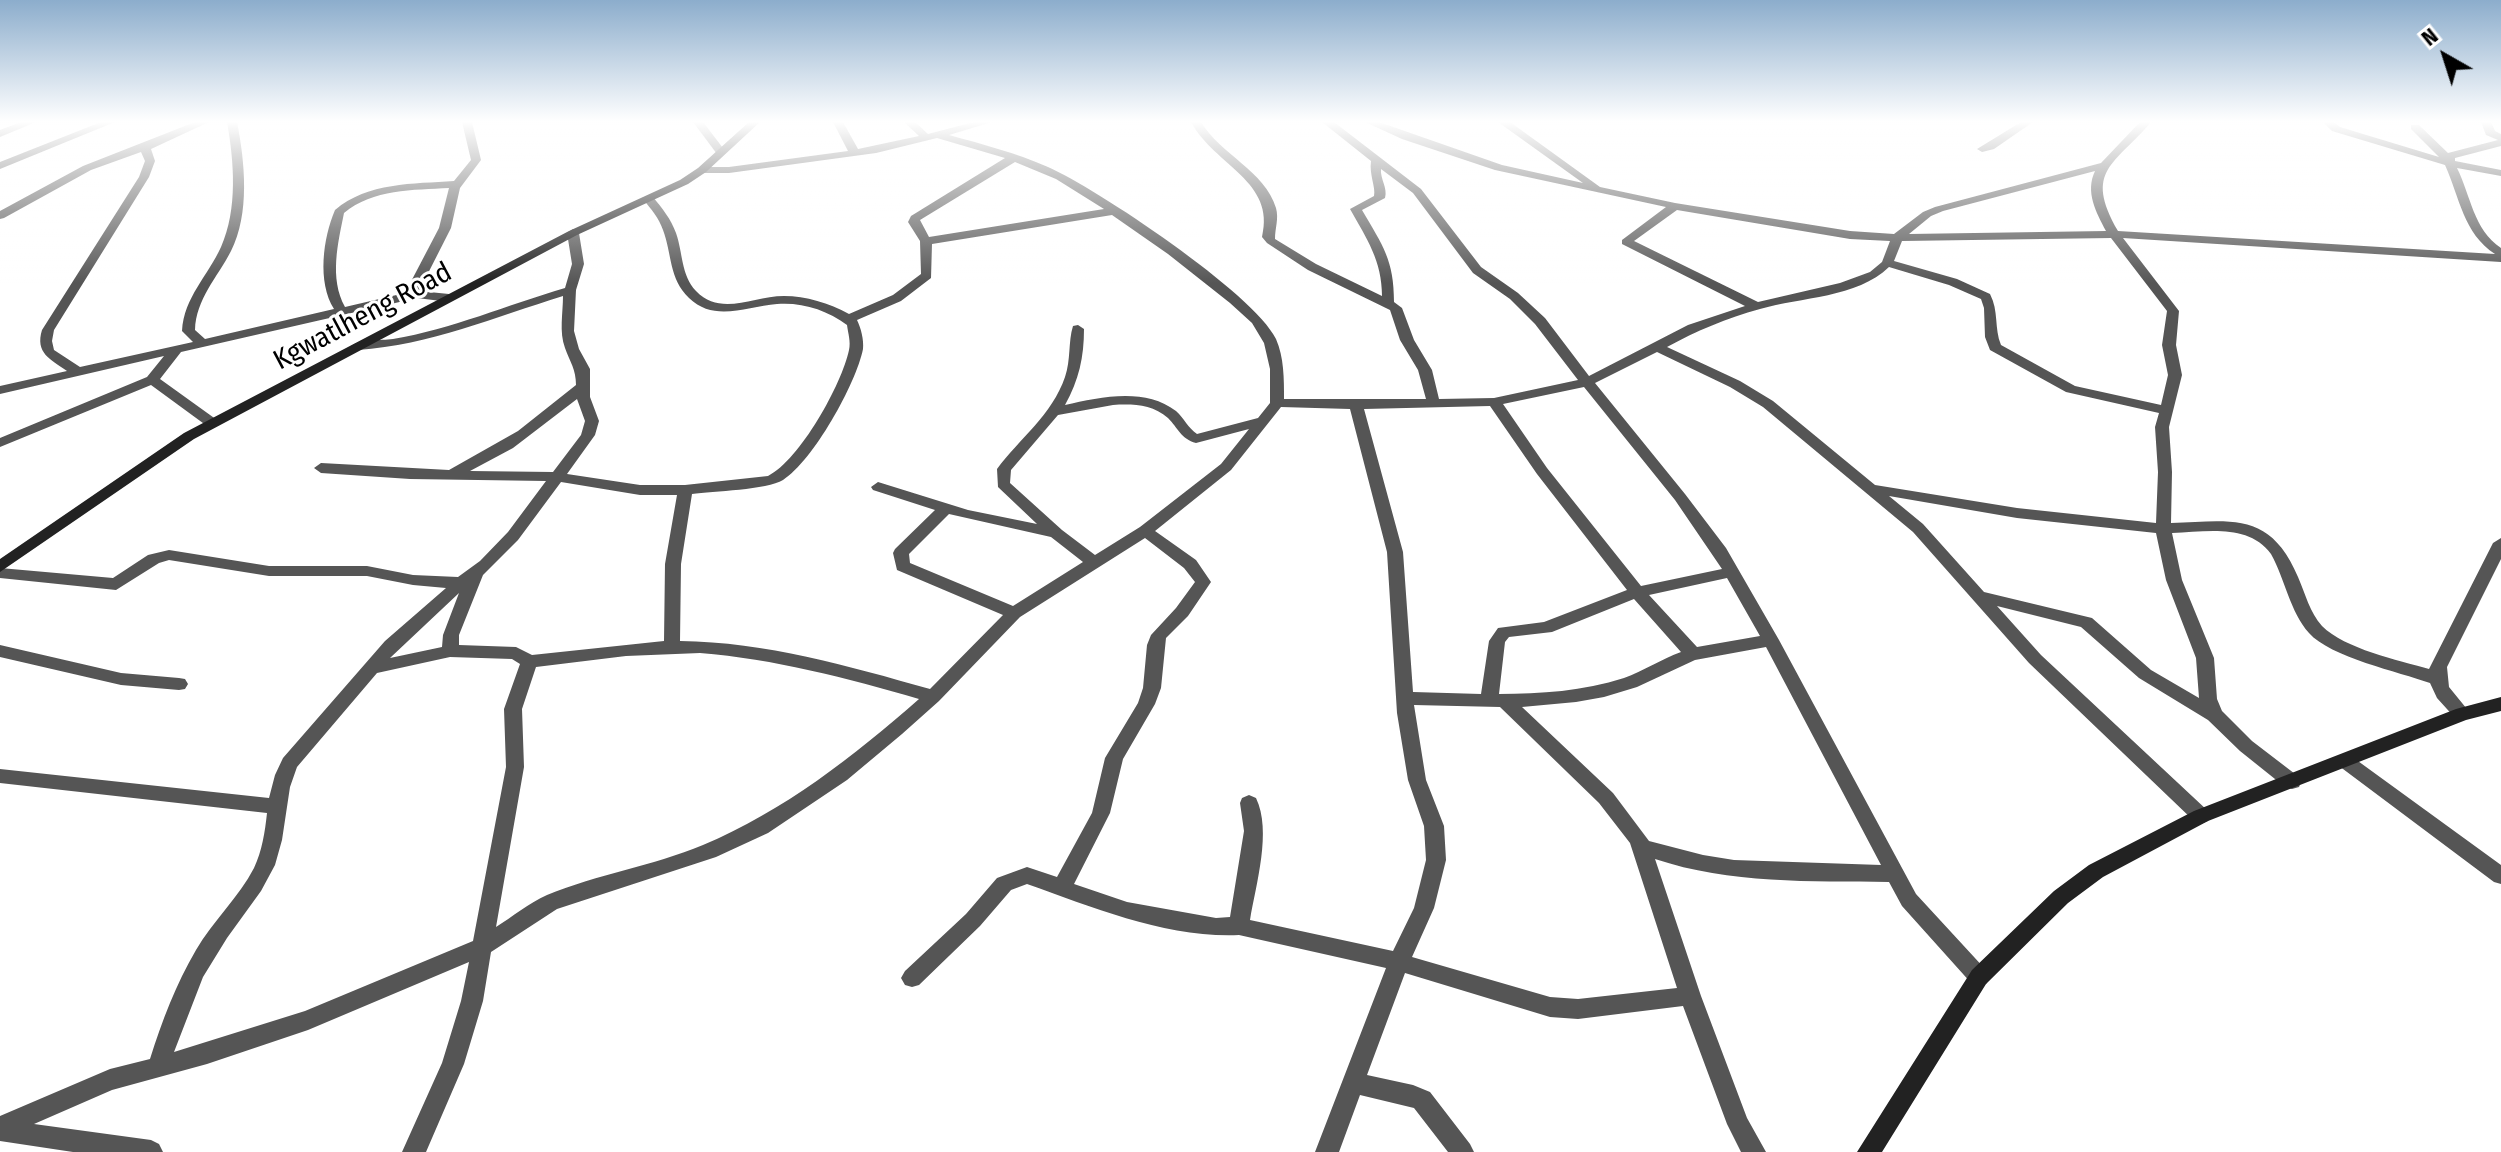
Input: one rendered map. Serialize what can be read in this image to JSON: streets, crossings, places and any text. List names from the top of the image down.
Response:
{
  "streets": {
    "street": ["Kgwatlheng Road"]
  },
  "north": "top left"
}
